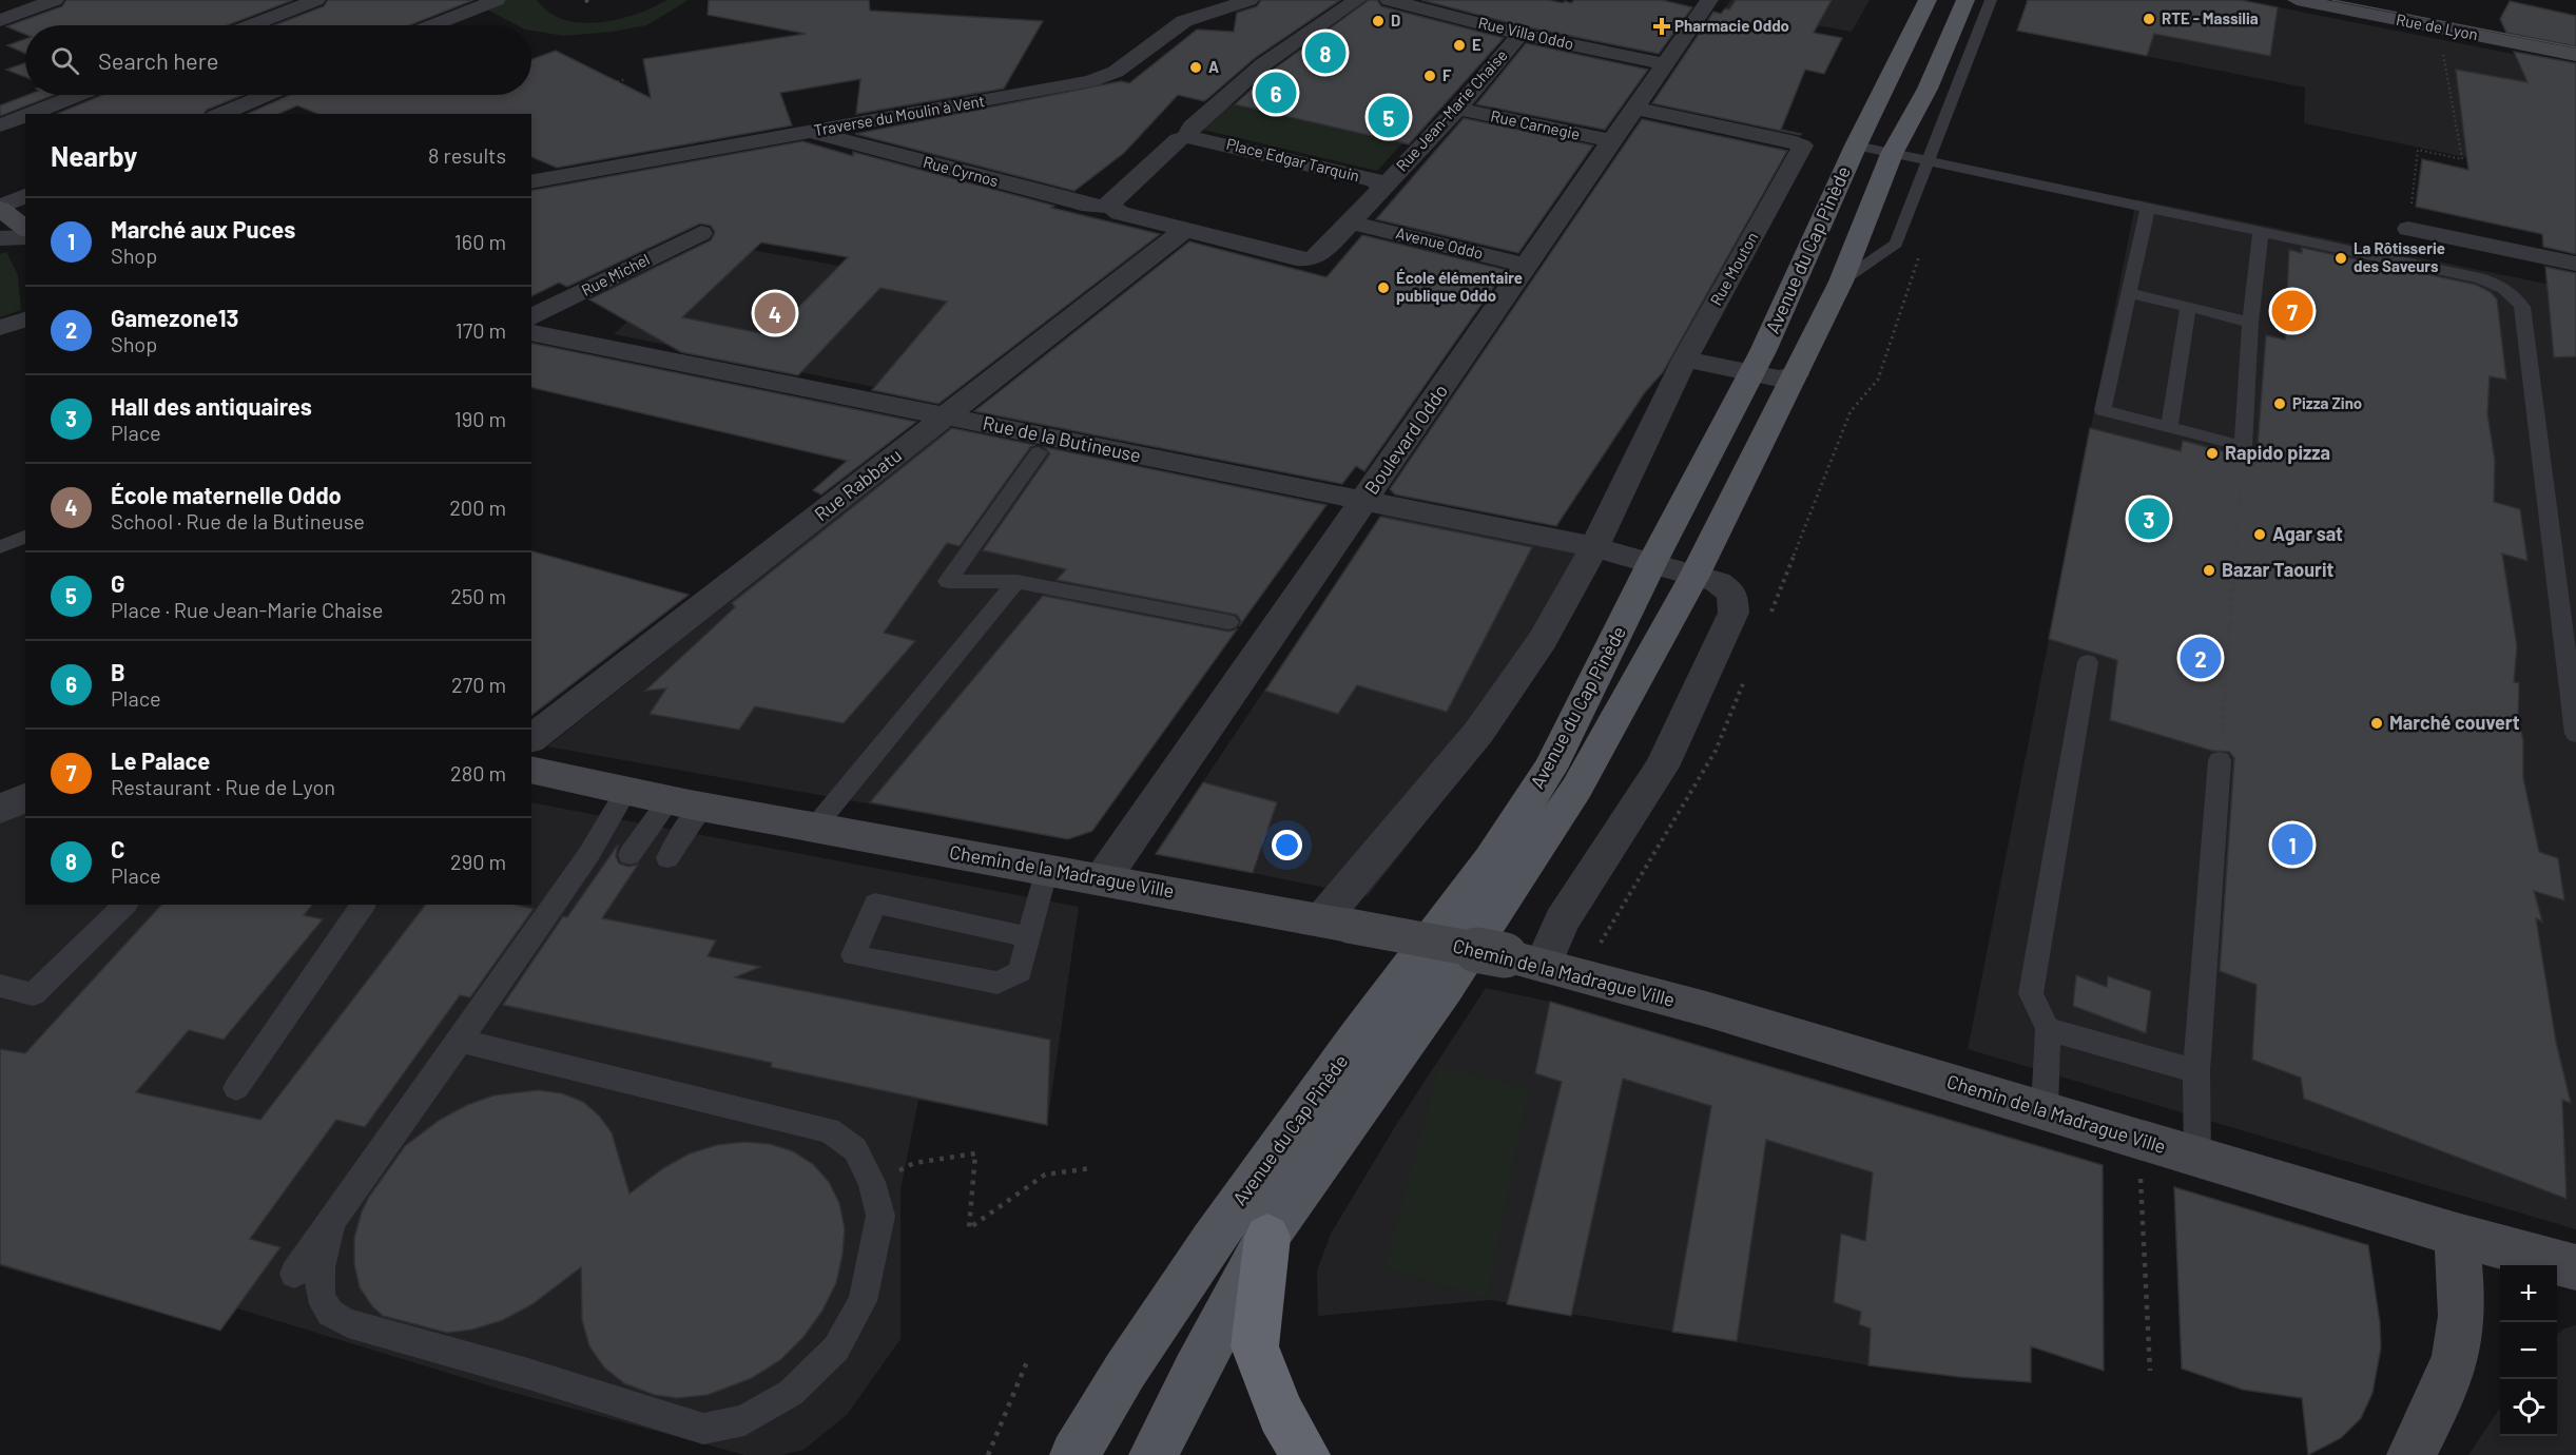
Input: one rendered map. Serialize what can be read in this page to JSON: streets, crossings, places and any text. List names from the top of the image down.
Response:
{
  "streets": {
    "main road": ["Avenue du Cap Pinède"],
    "street": [
      "Rue de Lyon",
      "Rue Villa Oddo",
      "Rue Jean-Marie Chaise",
      "Traverse du Moulin à Vent",
      "Rue Carnegie",
      "Place Edgar Tarquin",
      "Rue Cyrnos",
      "Avenue Oddo",
      "Rue Mouton",
      "Rue Michel",
      "Rue de la Butineuse",
      "Boulevard Oddo",
      "Rue Rabbatu",
      "Chemin de la Madrague Ville"
    ]
  },
  "crossings": [
    ["Rue Villa Oddo", "Rue Jean-Marie Chaise"],
    ["Rue Villa Oddo", "Boulevard Oddo"],
    ["Rue Jean-Marie Chaise", "Rue Carnegie"],
    ["Rue Jean-Marie Chaise", "Place Edgar Tarquin"],
    ["Traverse du Moulin à Vent", "Rue Cyrnos"],
    ["Rue Carnegie", "Boulevard Oddo"],
    ["Place Edgar Tarquin", "Rue Cyrnos"],
    ["Place Edgar Tarquin", "Avenue Oddo"],
    ["Place Edgar Tarquin", "Rue Rabbatu"],
    ["Avenue Oddo", "Boulevard Oddo"],
    ["Avenue du Cap Pinède", "Rue de la Butineuse"],
    ["Rue Mouton", "Rue de la Butineuse"],
    ["Rue Mouton", "Boulevard Oddo"],
    ["Rue Mouton", "Chemin de la Madrague Ville"],
    ["Rue de la Butineuse", "Boulevard Oddo"],
    ["Rue de la Butineuse", "Rue Rabbatu"],
    ["Rue de la Butineuse", "Chemin de la Madrague Ville"],
    ["Boulevard Oddo", "Chemin de la Madrague Ville"]
  ],
  "places": {
    "other": [
      "RTE - Massilia",
      "D",
      "E",
      "A",
      "F",
      "La Rôtisserie des Saveurs",
      "École élémentaire publique Oddo",
      "Pizza Zino",
      "Rapido pizza",
      "Agar sat",
      "Bazar Taourit",
      "Marché couvert"
    ],
    "health": ["Pharmacie Oddo"]
  },
  "page": {
    "search": "Search here",
    "pins": [
      "8",
      "6",
      "5",
      "7",
      "4",
      "3",
      "2",
      "1"
    ],
    "heading": ["Nearby", "8 results"],
    "list": [
      {
        "mark": "1",
        "name": "Marché aux Puces",
        "note": "Shop",
        "value": "160 m"
      },
      {
        "mark": "2",
        "name": "Gamezone13",
        "note": "Shop",
        "value": "170 m"
      },
      {
        "mark": "3",
        "name": "Hall des antiquaires",
        "note": "Place",
        "value": "190 m"
      },
      {
        "mark": "4",
        "name": "École maternelle Oddo",
        "note": "School · Rue de la Butineuse",
        "value": "200 m"
      },
      {
        "mark": "5",
        "name": "G",
        "note": "Place · Rue Jean-Marie Chaise",
        "value": "250 m"
      },
      {
        "mark": "6",
        "name": "B",
        "note": "Place",
        "value": "270 m"
      },
      {
        "mark": "7",
        "name": "Le Palace",
        "note": "Restaurant · Rue de Lyon",
        "value": "280 m"
      },
      {
        "mark": "8",
        "name": "C",
        "note": "Place",
        "value": "290 m"
      }
    ],
    "map_buttons": ["+", "−"]
  }
}
